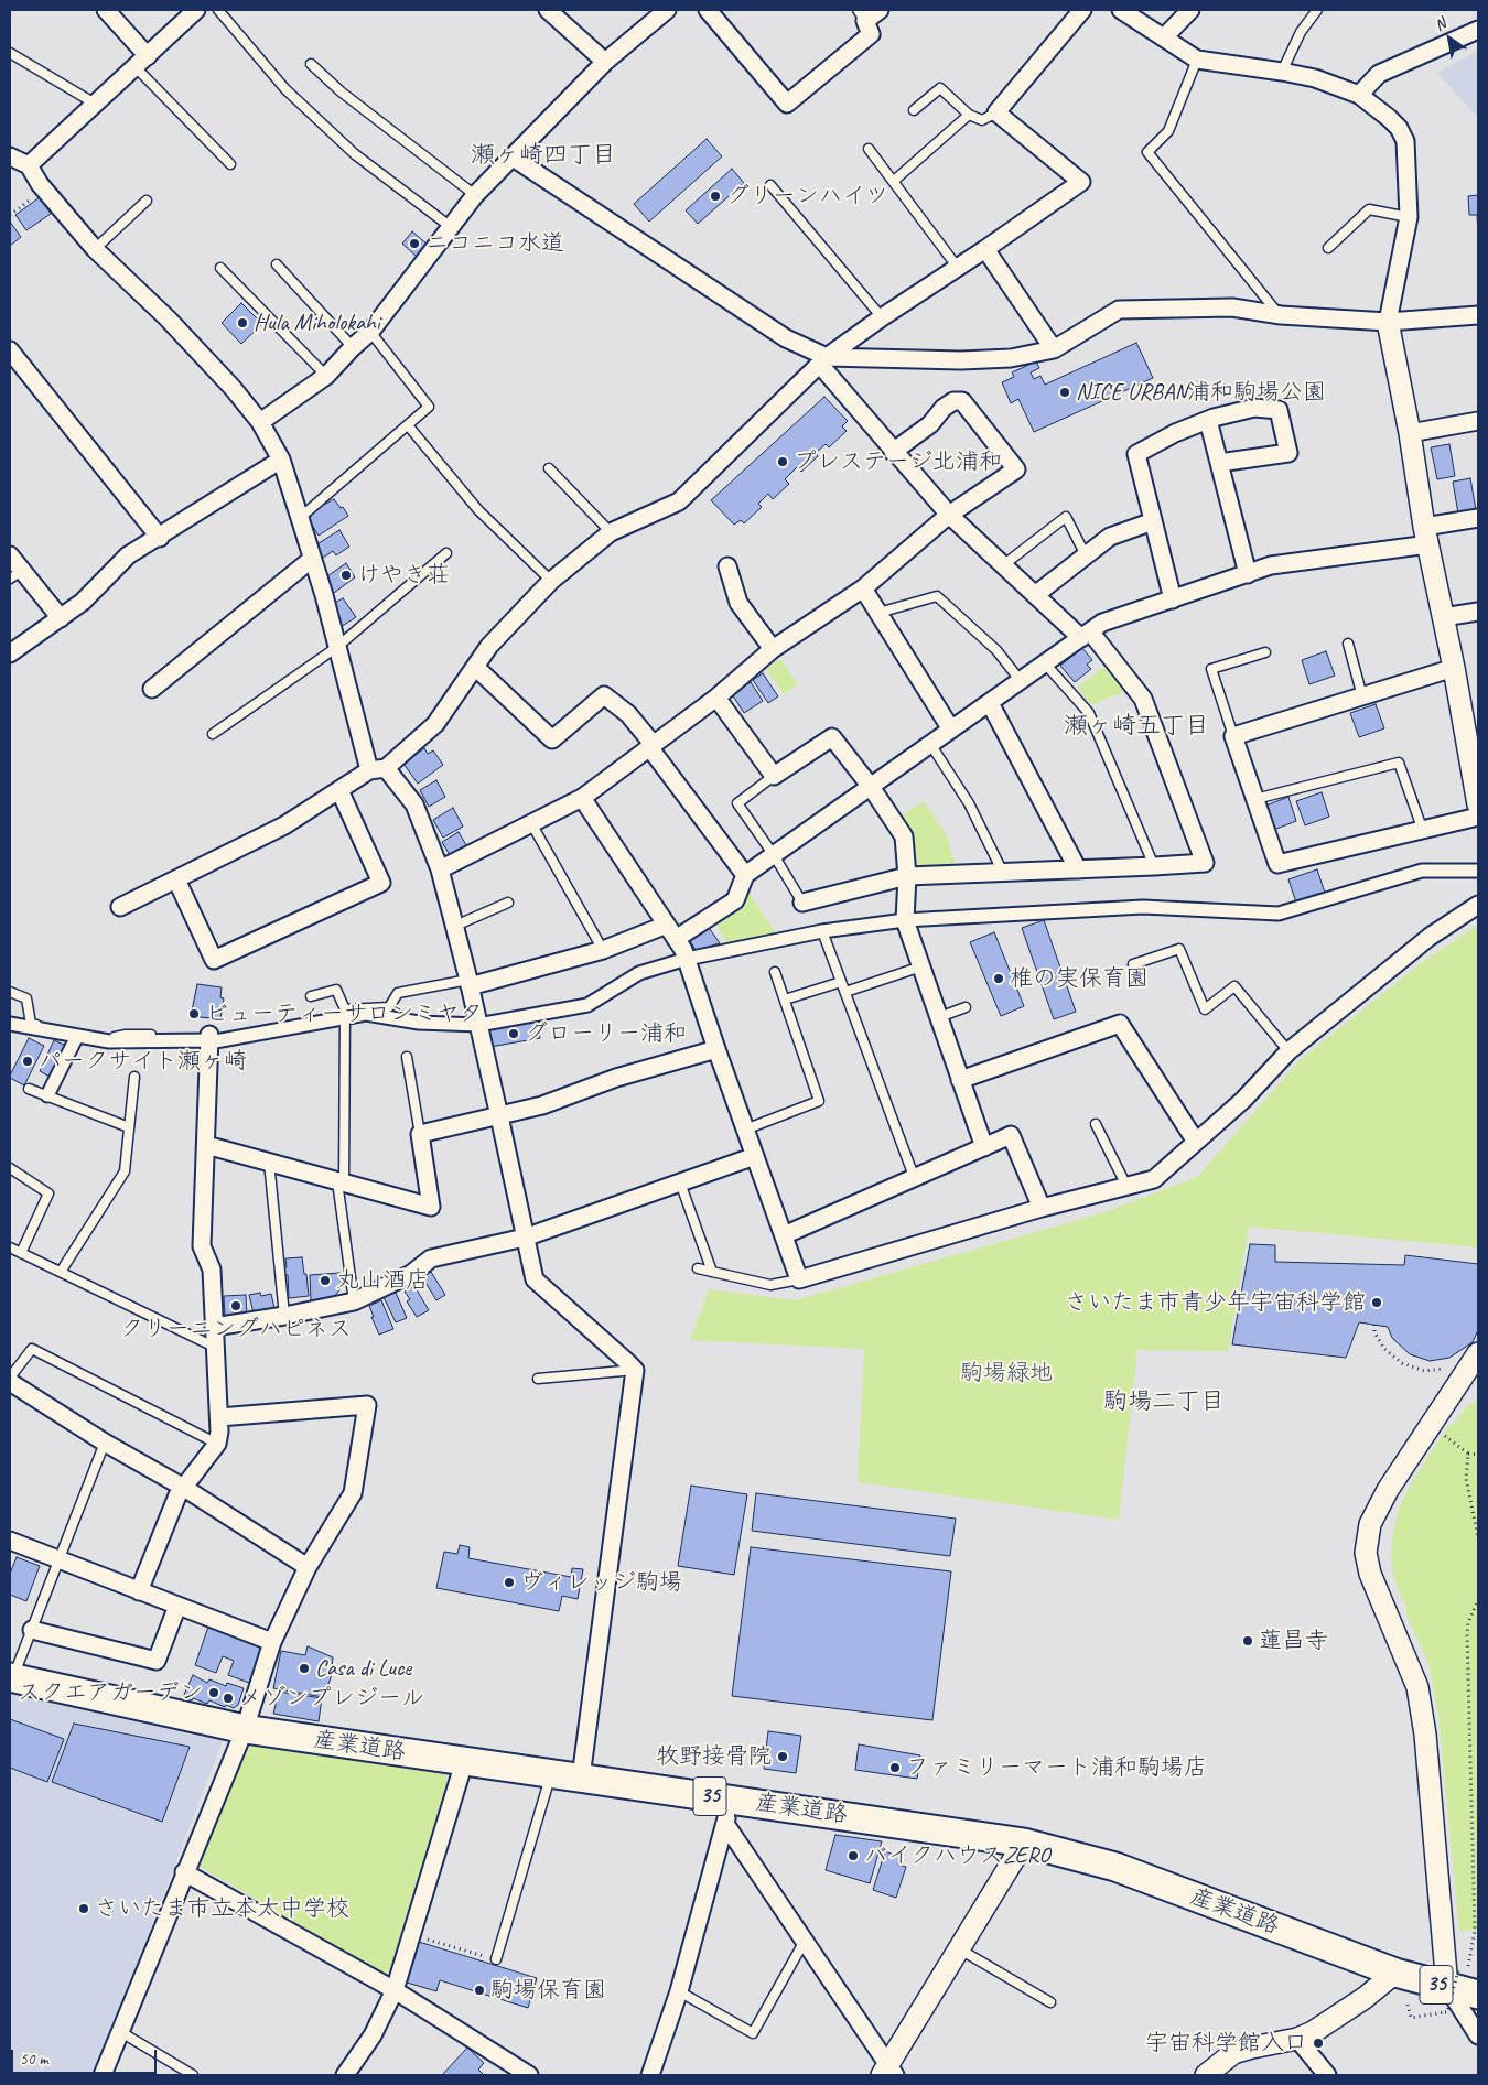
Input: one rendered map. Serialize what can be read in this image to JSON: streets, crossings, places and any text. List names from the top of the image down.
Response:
{
  "streets": {
    "main road": ["産業道路", "35"]
  },
  "districts": ["瀬ヶ崎四丁目", "瀬ヶ崎五丁目", "駒場二丁目"],
  "parks": ["駒場緑地"],
  "places": [
    "グリーンハイツ",
    "ニコニコ水道",
    "Hula Miholokahi",
    "NICE URBAN浦和駒場公園",
    "プレステージ北浦和",
    "けやき荘",
    "椎の実保育園",
    "ビューティーサロンミヤタ",
    "グローリー浦和",
    "パークサイト瀬ヶ崎",
    "丸山酒店",
    "さいたま市青少年宇宙科学館",
    "クリーニングハピネス",
    "ヴィレッジ駒場",
    "蓮昌寺",
    "Casa di Luce",
    "スクエアガーデン",
    "メゾンプレジール",
    "牧野接骨院",
    "ファミリーマート浦和駒場店",
    "バイクハウスZERO",
    "さいたま市立本太中学校",
    "駒場保育園",
    "宇宙科学館入口"
  ],
  "scale_bar": "50 m",
  "north": "top left"
}
